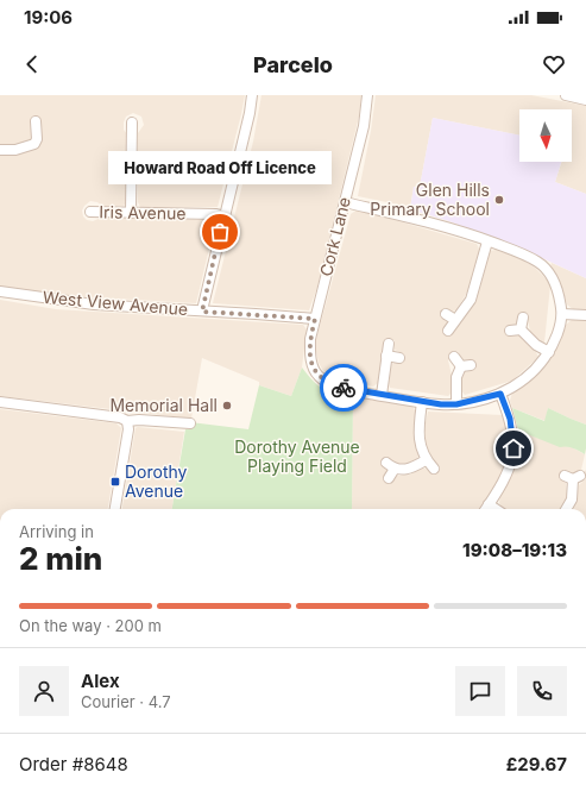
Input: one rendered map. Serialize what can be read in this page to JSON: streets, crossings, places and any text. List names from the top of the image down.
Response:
{
  "streets": {
    "street": ["Iris Avenue", "Cork Lane", "West View Avenue"]
  },
  "crossings": [
    ["Cork Lane", "West View Avenue"]
  ],
  "parks": ["Dorothy Avenue Playing Field"],
  "places": {
    "other": ["Glen Hills Primary School", "Howard Road Off Licence", "Memorial Hall"],
    "transit": ["Dorothy Avenue"]
  },
  "north": "bottom",
  "page": {
    "status": "19:06",
    "header": "Parcelo",
    "bubble": "Howard Road Off Licence",
    "heading": ["2 min", "Arriving in", "19:08–19:13"],
    "panel": [
      "Alex",
      "Courier · 4.7",
      "Order #8648",
      "£29.67"
    ],
    "bar": "On the way · 200 m"
  }
}
